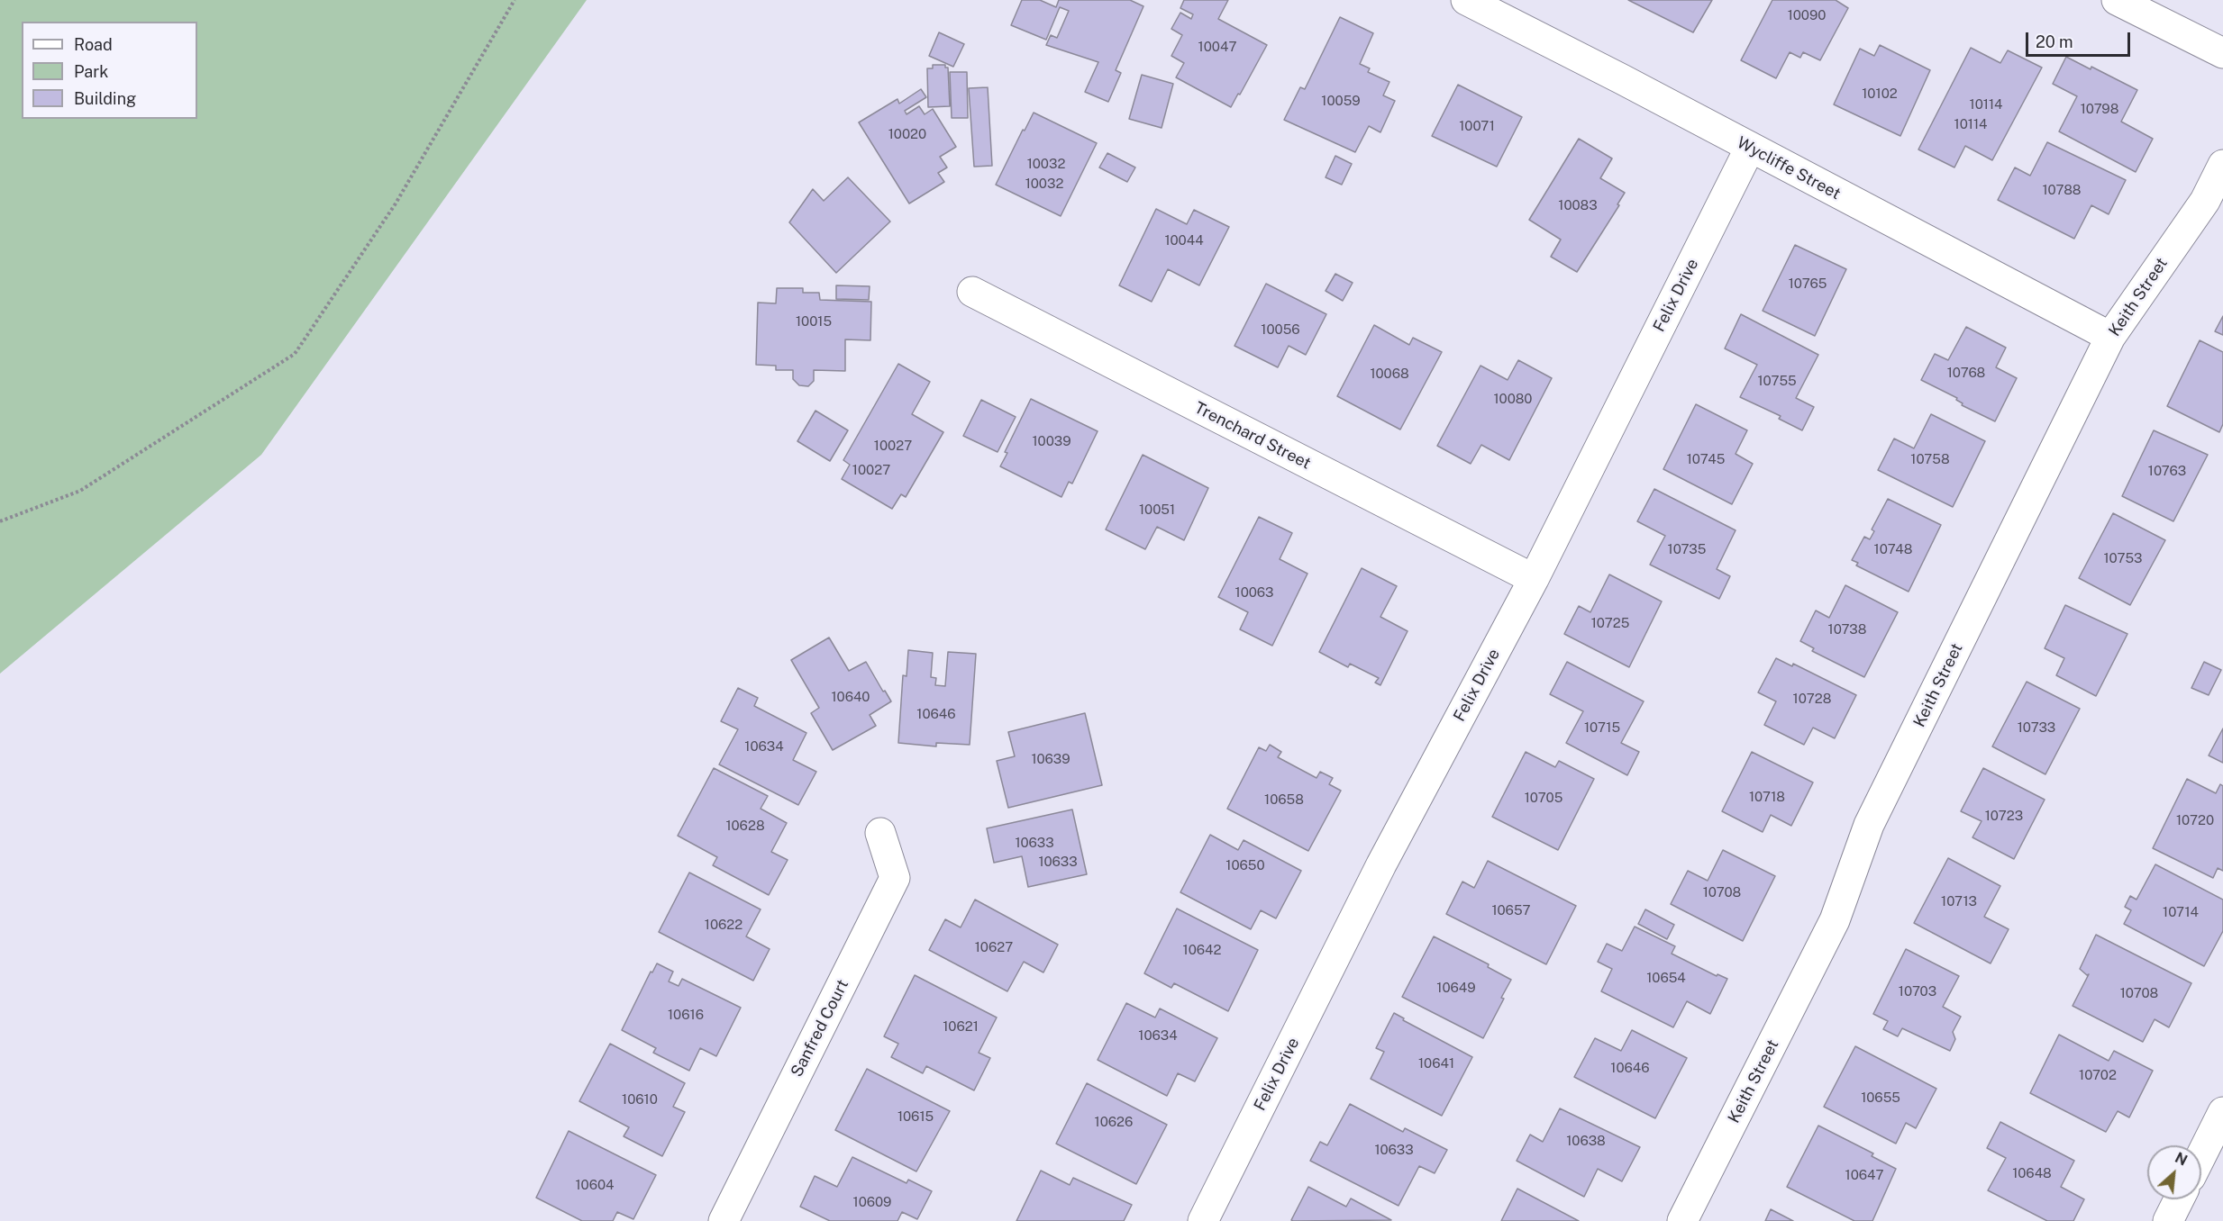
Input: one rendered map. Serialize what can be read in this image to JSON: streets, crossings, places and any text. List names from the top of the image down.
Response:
{
  "streets": {
    "street": [
      "Wycliffe Street",
      "Felix Drive",
      "Keith Street",
      "Trenchard Street",
      "Sanfred Court"
    ]
  },
  "crossings": [
    ["Wycliffe Street", "Felix Drive"],
    ["Wycliffe Street", "Keith Street"],
    ["Felix Drive", "Trenchard Street"]
  ],
  "house_numbers": [
    "10090",
    "10047",
    "10102",
    "10059",
    "10114",
    "10798",
    "10114",
    "10071",
    "10020",
    "10032",
    "10032",
    "10788",
    "10083",
    "10044",
    "10765",
    "10015",
    "10056",
    "10768",
    "10068",
    "10755",
    "10080",
    "10039",
    "10027",
    "10745",
    "10758",
    "10027",
    "10763",
    "10051",
    "10735",
    "10748",
    "10753",
    "10063",
    "10725",
    "10738",
    "10640",
    "10728",
    "10646",
    "10715",
    "10733",
    "10634",
    "10639",
    "10718",
    "10705",
    "10658",
    "10723",
    "10720",
    "10628",
    "10633",
    "10633",
    "10650",
    "10708",
    "10713",
    "10657",
    "10714",
    "10622",
    "10627",
    "10642",
    "10654",
    "10649",
    "10703",
    "10708",
    "10616",
    "10621",
    "10634",
    "10641",
    "10646",
    "10702",
    "10655",
    "10610",
    "10615",
    "10626",
    "10638",
    "10633",
    "10648",
    "10647",
    "10604",
    "10609"
  ],
  "legend": ["Road", "Park", "Building"],
  "scale_bar": "20 m",
  "north": "top right"
}
